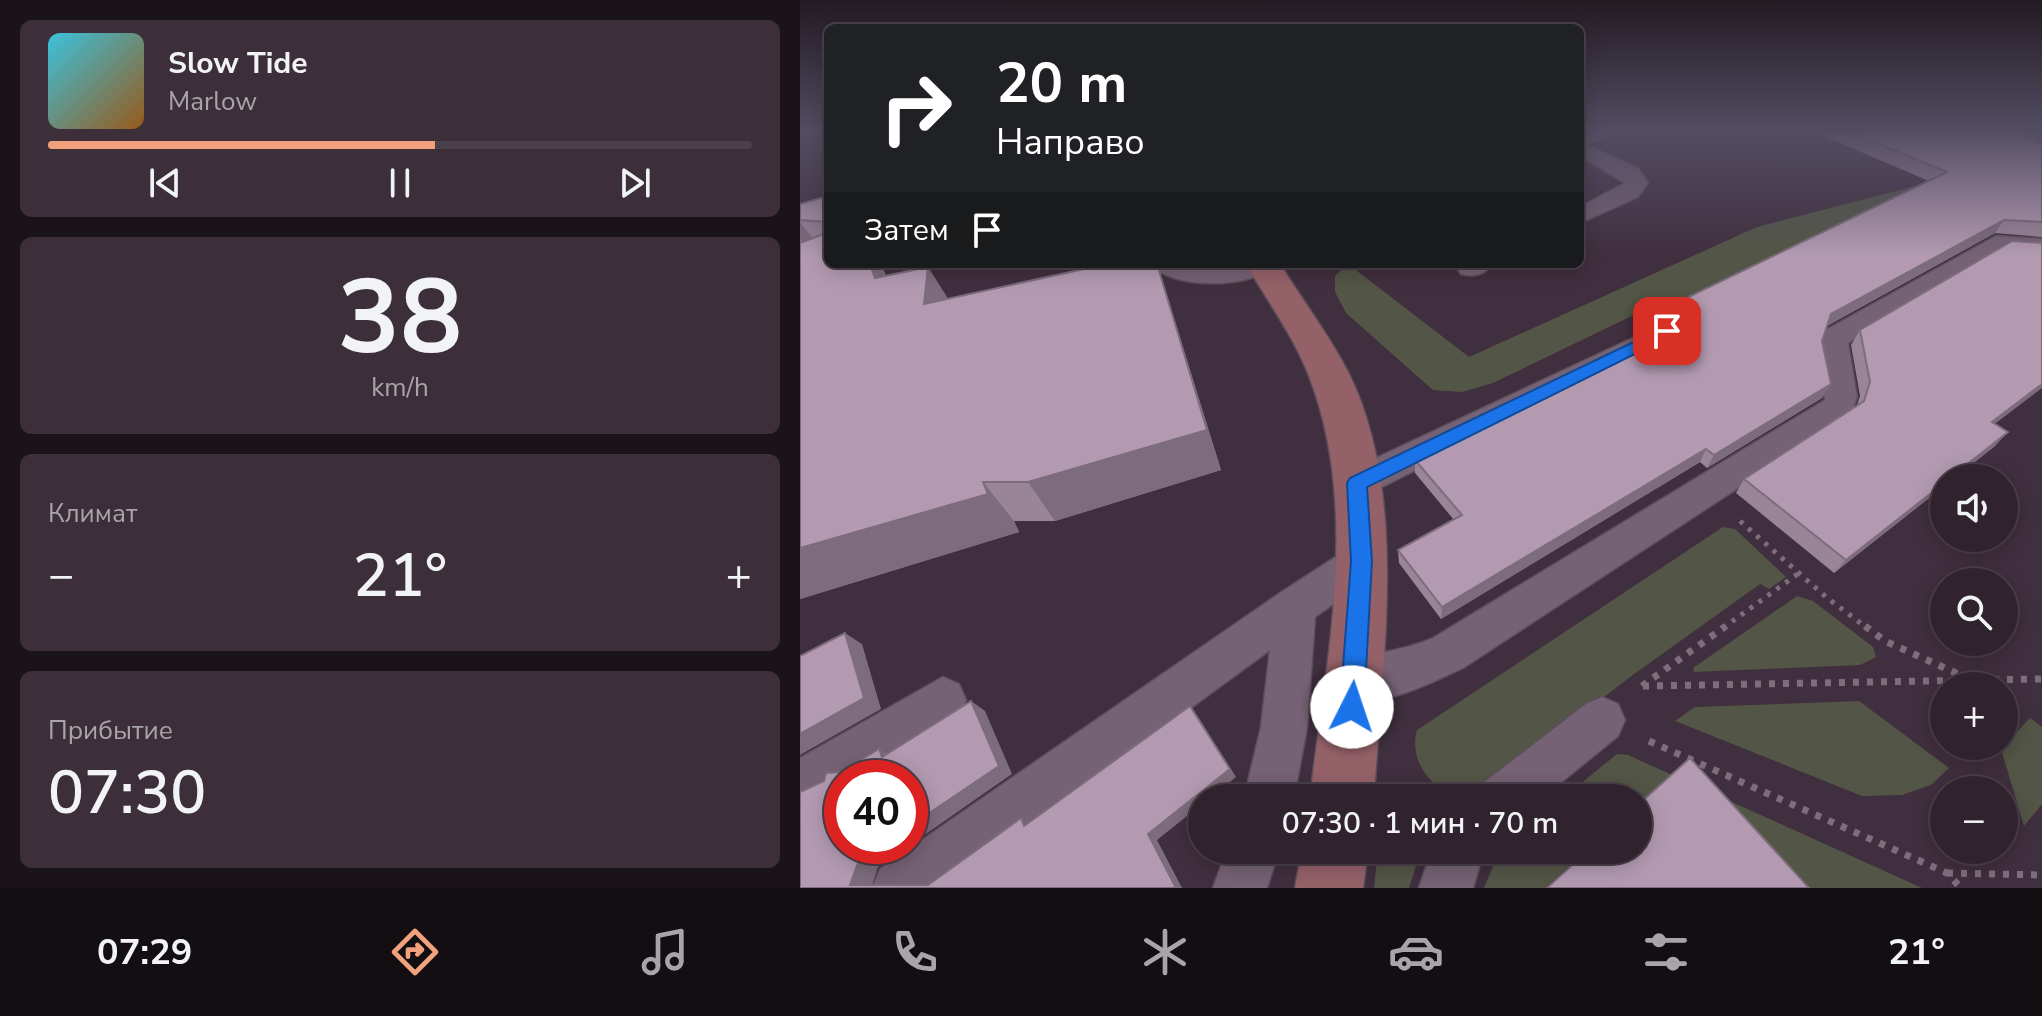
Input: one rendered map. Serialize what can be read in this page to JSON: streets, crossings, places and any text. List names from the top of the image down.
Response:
{
  "page": {
    "turn": ["20 m", "Направо"],
    "song": ["Slow Tide", "Marlow"],
    "then": "Затем",
    "tile": [
      ["38", "km/h"],
      "Климат",
      ["Прибытие", "07:30"]
    ],
    "map_buttons": ["+", "−"],
    "heat": ["−", "21°", "+"],
    "limit": "40",
    "trip": "07:30 · 1 мин · 70 m",
    "tabs": ["07:29", "21°"]
  }
}
